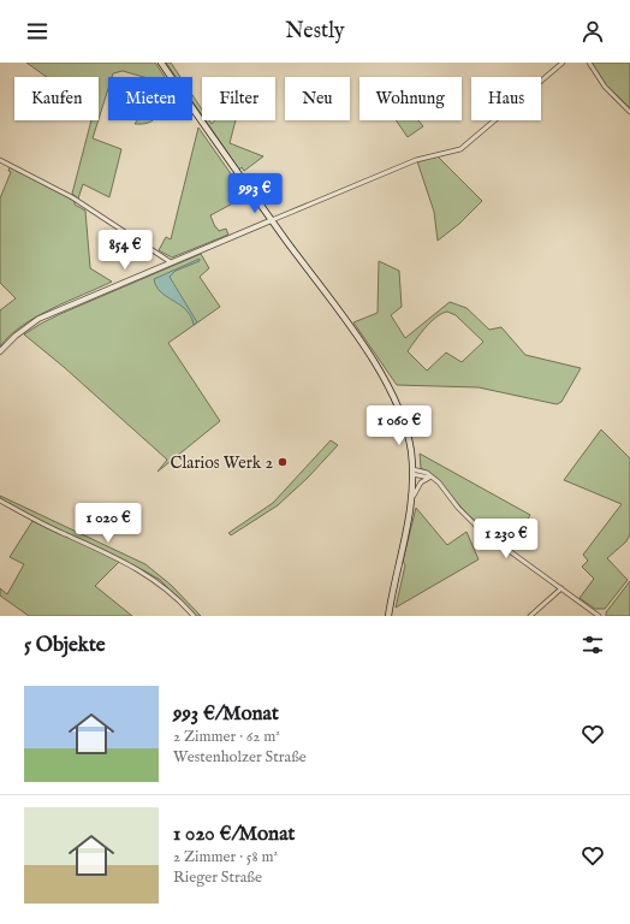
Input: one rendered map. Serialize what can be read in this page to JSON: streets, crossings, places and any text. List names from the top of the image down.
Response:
{
  "places": ["Clarios Werk 2"],
  "page": {
    "header": "Nestly",
    "chip": [
      "Kaufen",
      "Mieten",
      "Filter",
      "Neu",
      "Wohnung",
      "Haus"
    ],
    "price": [
      "993 €",
      "854 €",
      "1 060 €",
      "1 020 €",
      "1 230 €"
    ],
    "heading": "5 Objekte",
    "list": [
      {
        "name": "993 €/Monat",
        "note": "2 Zimmer · 62 m² · Westenholzer Straße"
      },
      {
        "name": "1 020 €/Monat",
        "note": "2 Zimmer · 58 m² · Rieger Straße"
      }
    ]
  }
}
